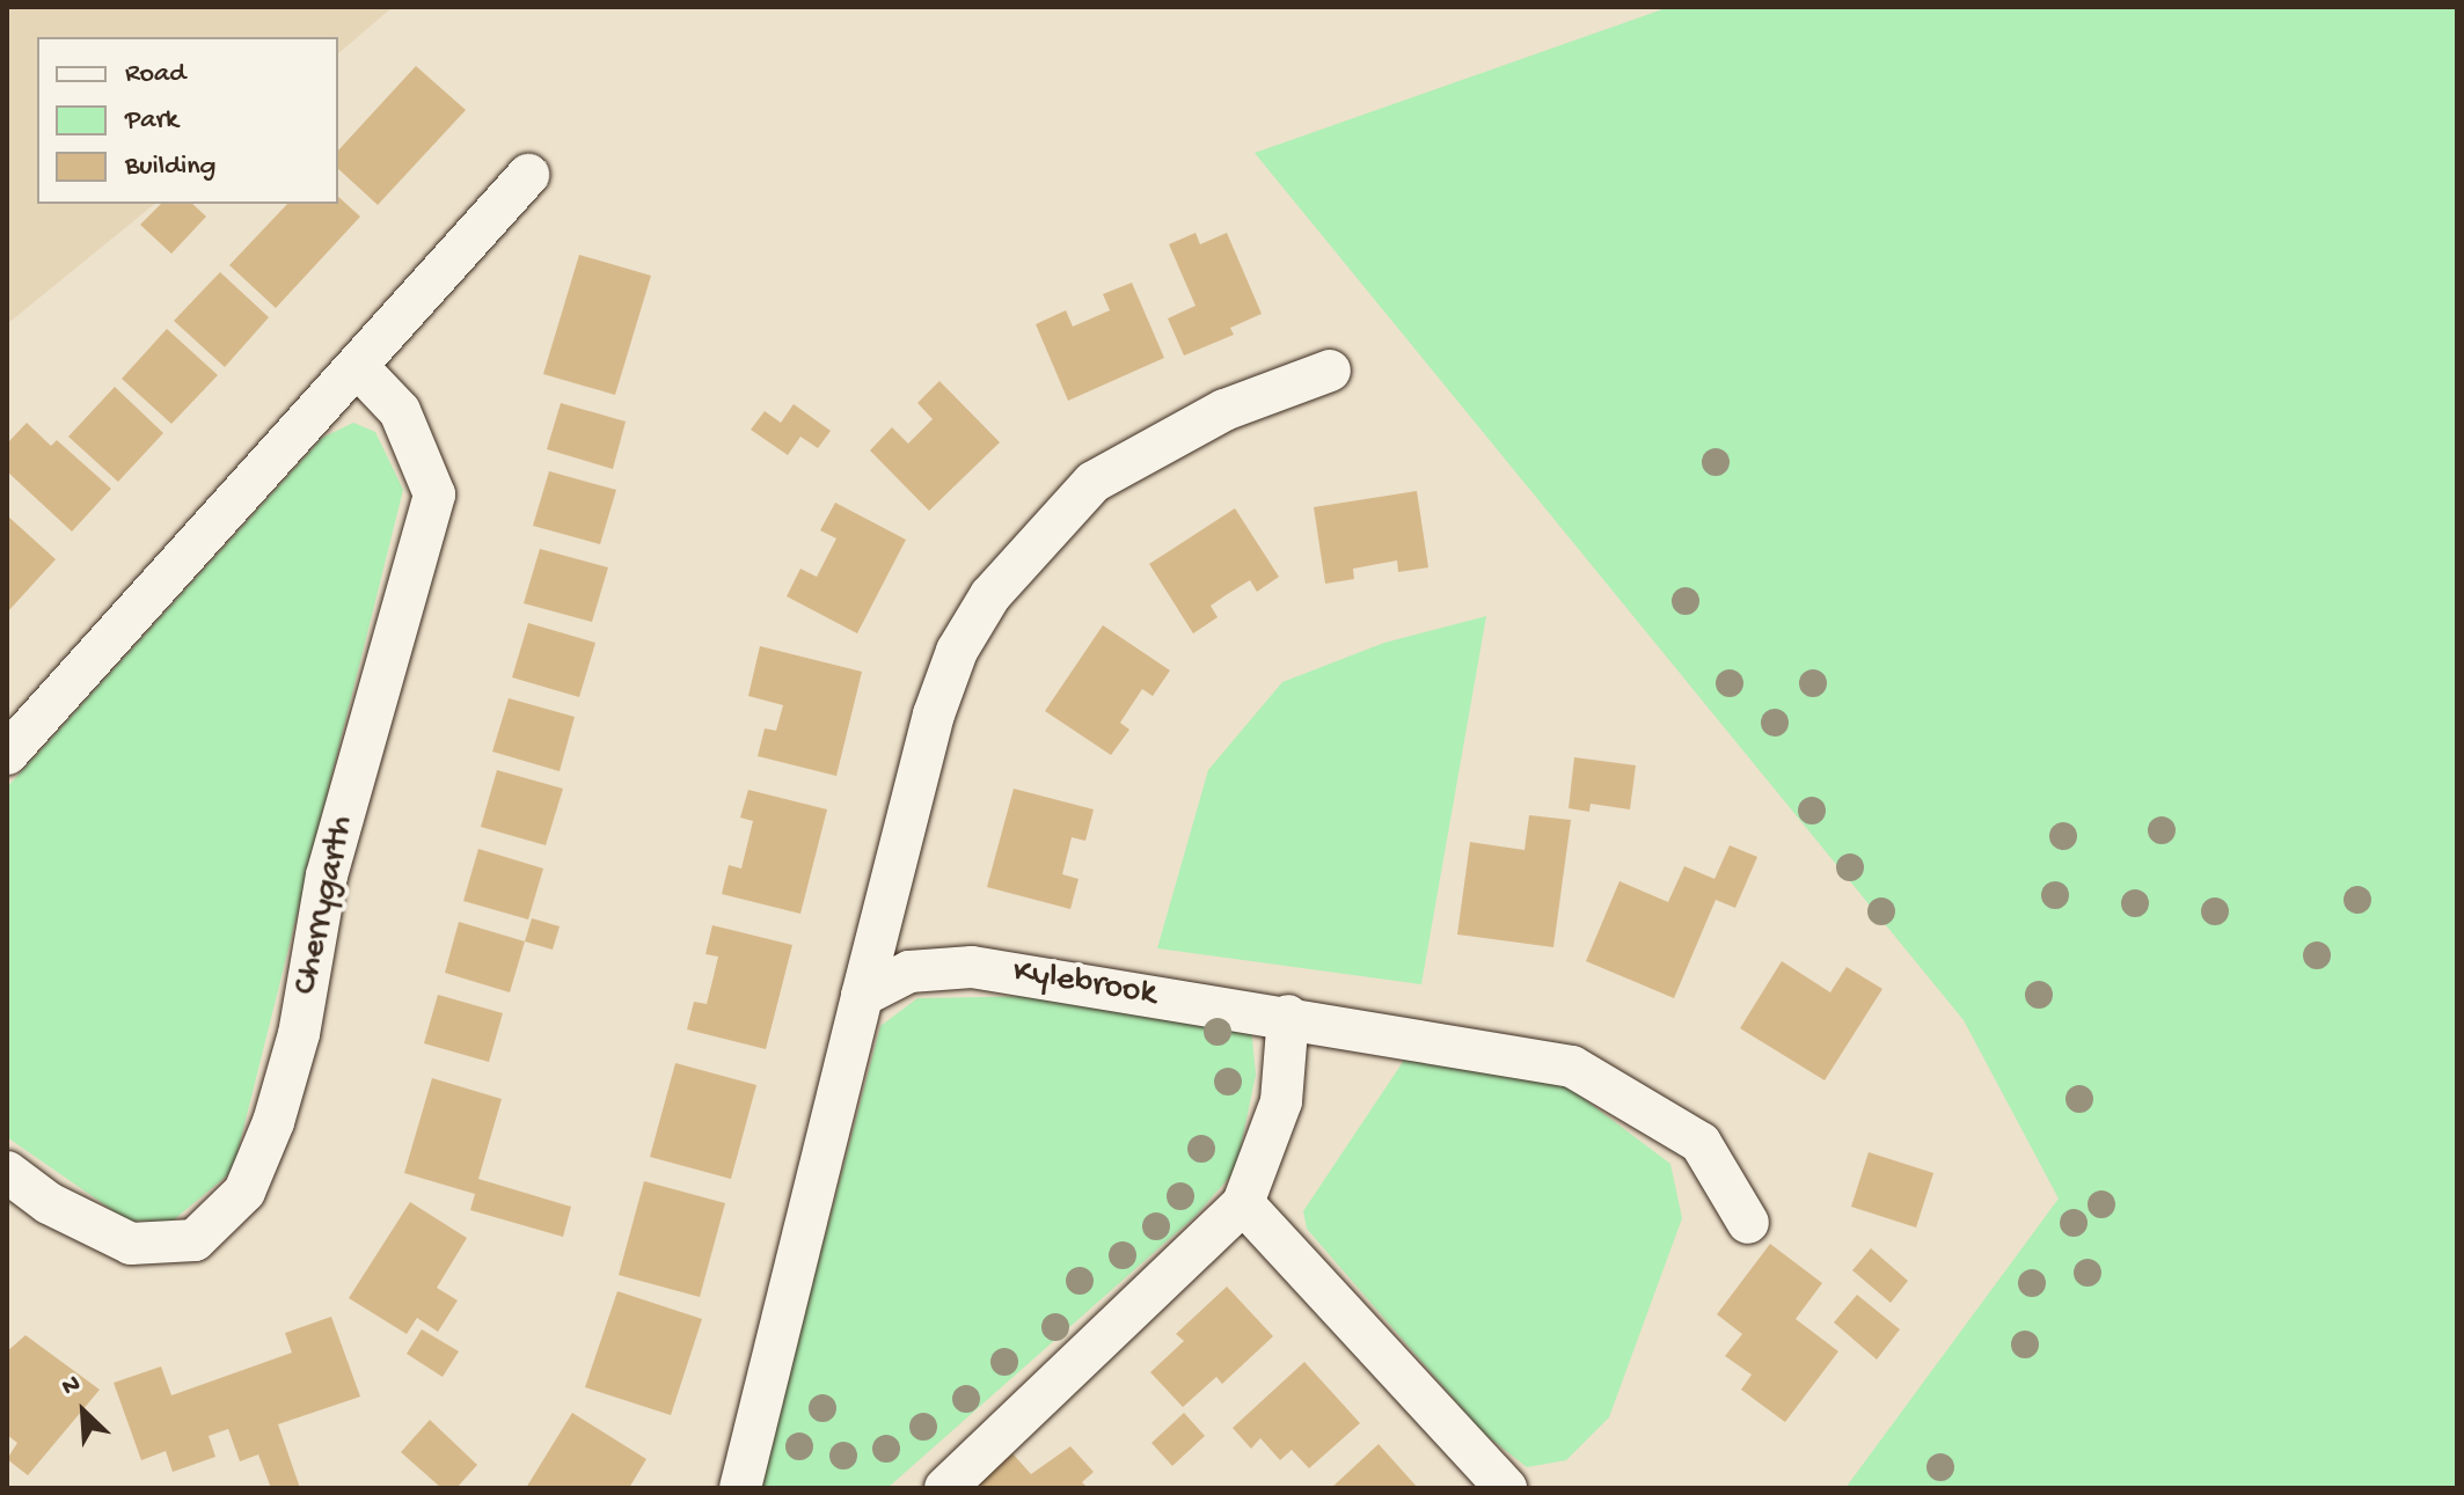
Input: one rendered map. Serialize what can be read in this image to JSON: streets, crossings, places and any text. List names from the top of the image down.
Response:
{
  "streets": {
    "street": ["Cherrygarth", "Kylebrook"]
  },
  "legend": ["Road", "Park", "Building"],
  "north": "top left"
}
